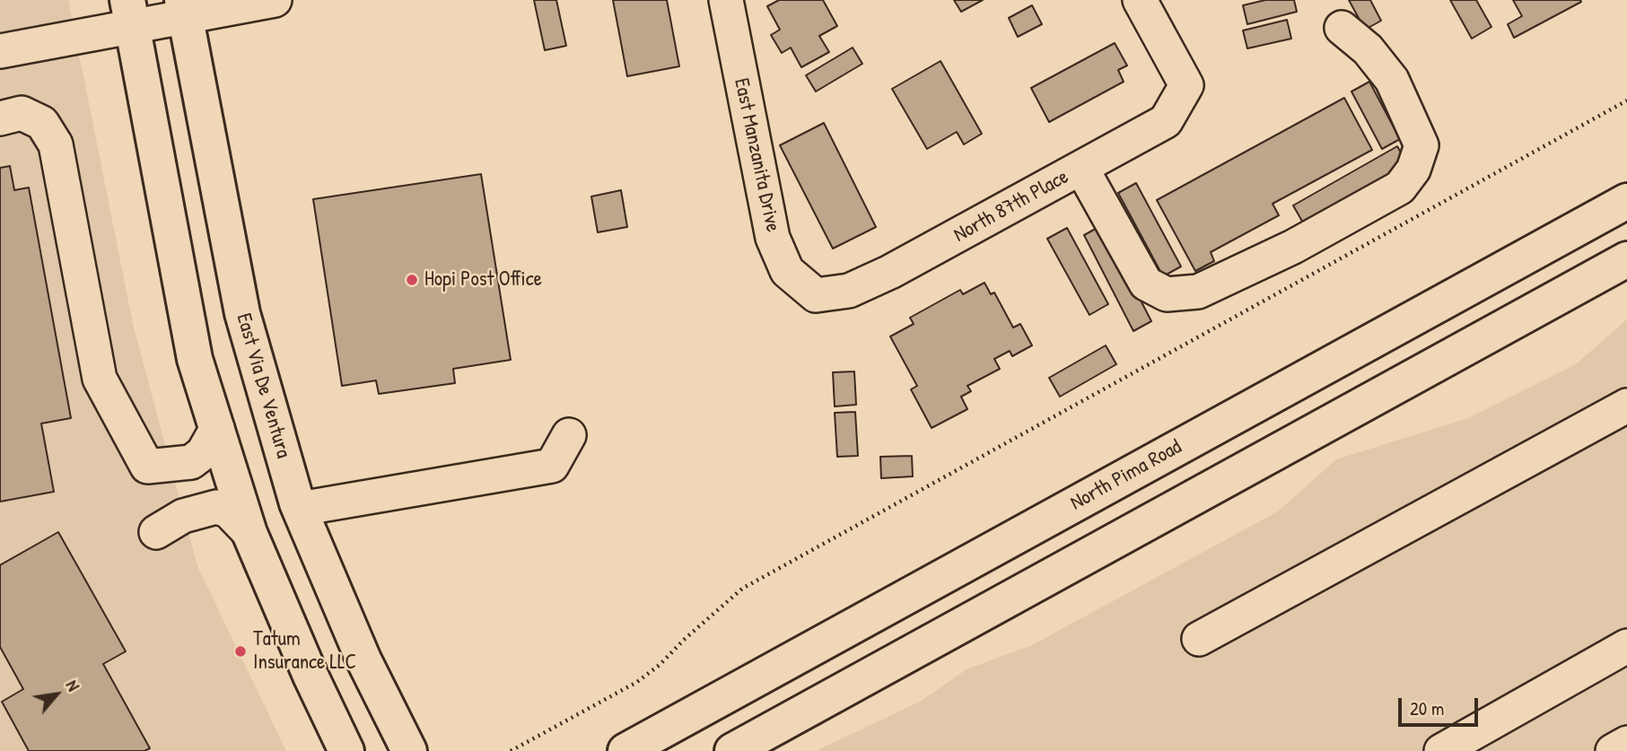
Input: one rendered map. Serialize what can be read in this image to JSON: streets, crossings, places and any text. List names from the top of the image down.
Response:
{
  "streets": {
    "main road": ["East Via De Ventura", "North Pima Road"],
    "street": ["East Manzanita Drive", "North 87th Place"]
  },
  "crossings": [
    ["East Manzanita Drive", "North 87th Place"]
  ],
  "places": ["Hopi Post Office", "Tatum Insurance LLC"],
  "scale_bar": "20 m",
  "north": "top right"
}
